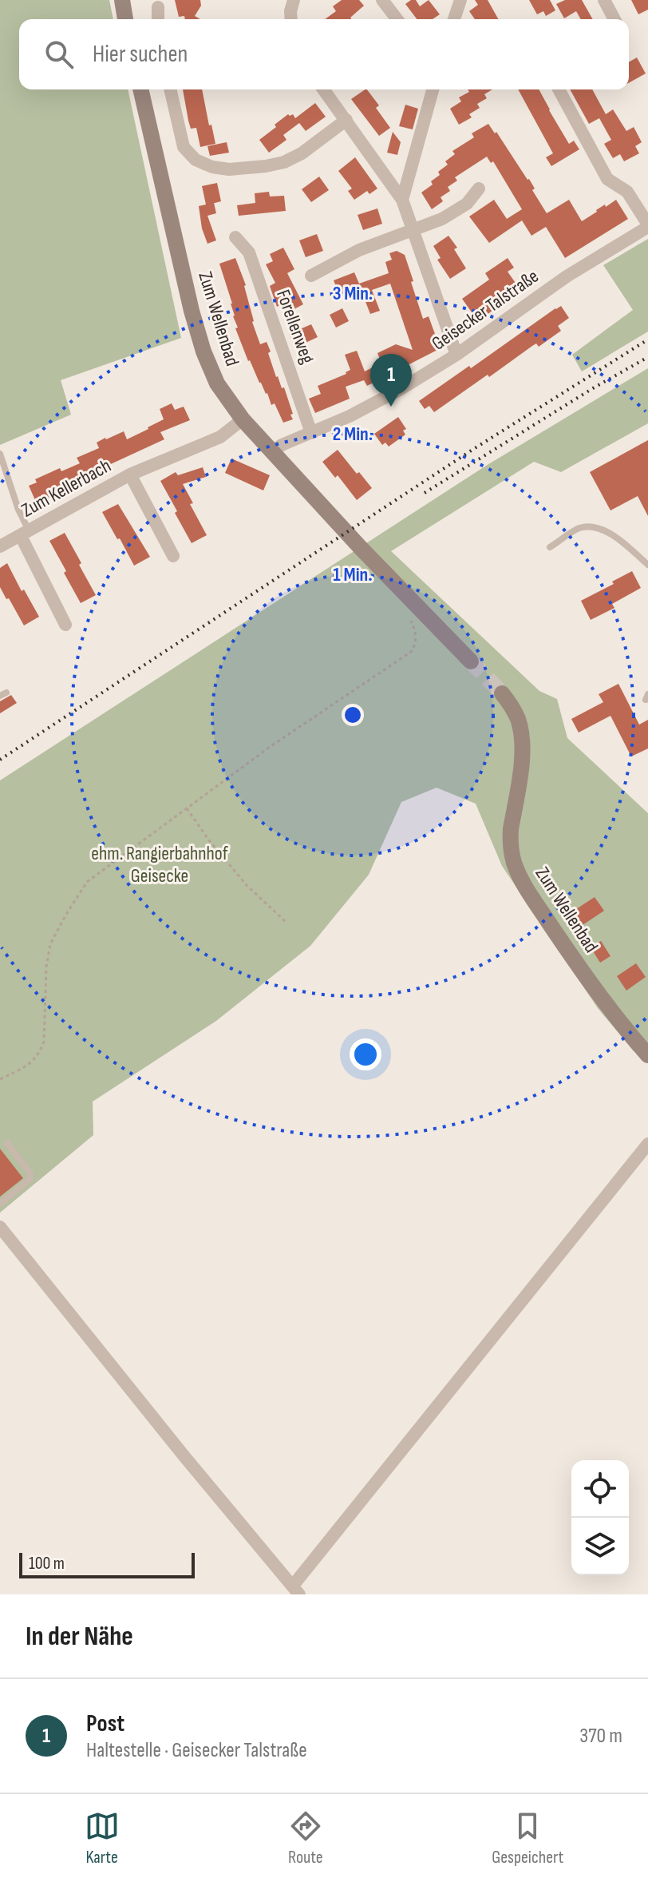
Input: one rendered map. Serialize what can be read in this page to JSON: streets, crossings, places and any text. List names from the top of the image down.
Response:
{
  "streets": {
    "main road": ["Zum Wellenbad"],
    "street": ["Geisecker Talstraße", "Forellenweg", "Zum Kellerbach"]
  },
  "crossings": [
    ["Geisecker Talstraße", "Zum Wellenbad"],
    ["Geisecker Talstraße", "Forellenweg"],
    ["Zum Wellenbad", "Zum Kellerbach"]
  ],
  "parks": ["ehm. Rangierbahnhof Geisecke"],
  "scale_bar": "100 m",
  "page": {
    "search": "Hier suchen",
    "pins": "1",
    "scale": "100 m",
    "heading": "In der Nähe",
    "list": [
      {
        "mark": "1",
        "name": "Post",
        "note": "Haltestelle · Geisecker Talstraße",
        "value": "370 m"
      }
    ],
    "nav": ["Karte", "Route", "Gespeichert"]
  },
  "rings": ["3 Min.", "2 Min.", "1 Min."]
}
